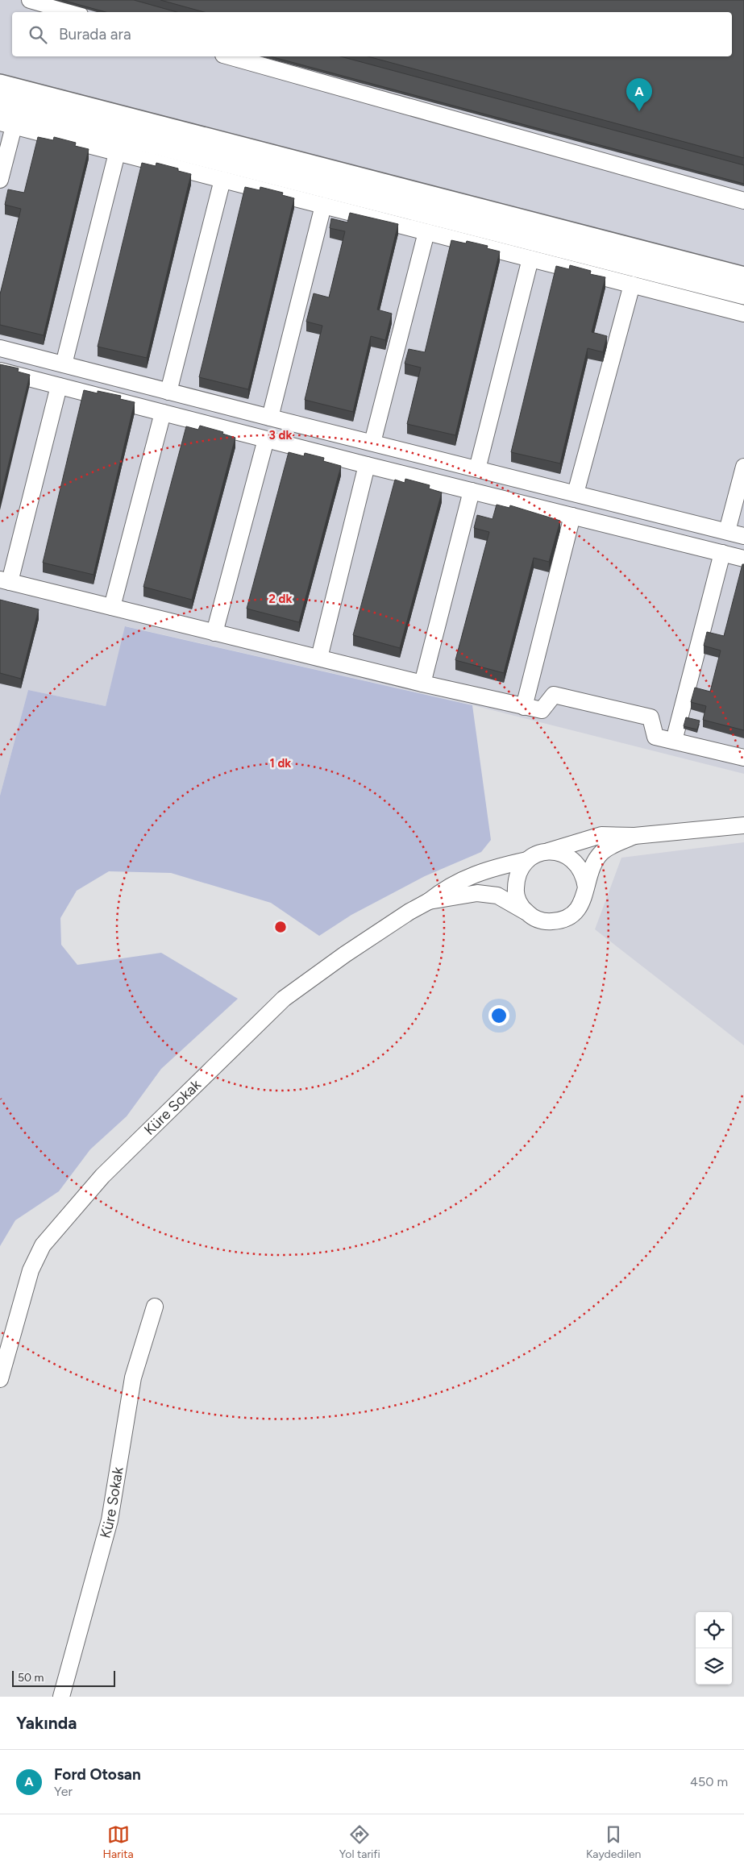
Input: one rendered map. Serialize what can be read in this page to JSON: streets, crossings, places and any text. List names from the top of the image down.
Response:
{
  "streets": {
    "street": ["Küre Sokak"]
  },
  "scale_bar": "50 m",
  "page": {
    "search": "Burada ara",
    "pins": "A",
    "scale": "50 m",
    "heading": "Yakında",
    "list": [
      {
        "mark": "A",
        "name": "Ford Otosan",
        "note": "Yer",
        "value": "450 m"
      }
    ],
    "nav": ["Harita", "Yol tarifi", "Kaydedilen"]
  },
  "rings": ["3 dk", "2 dk", "1 dk"]
}
